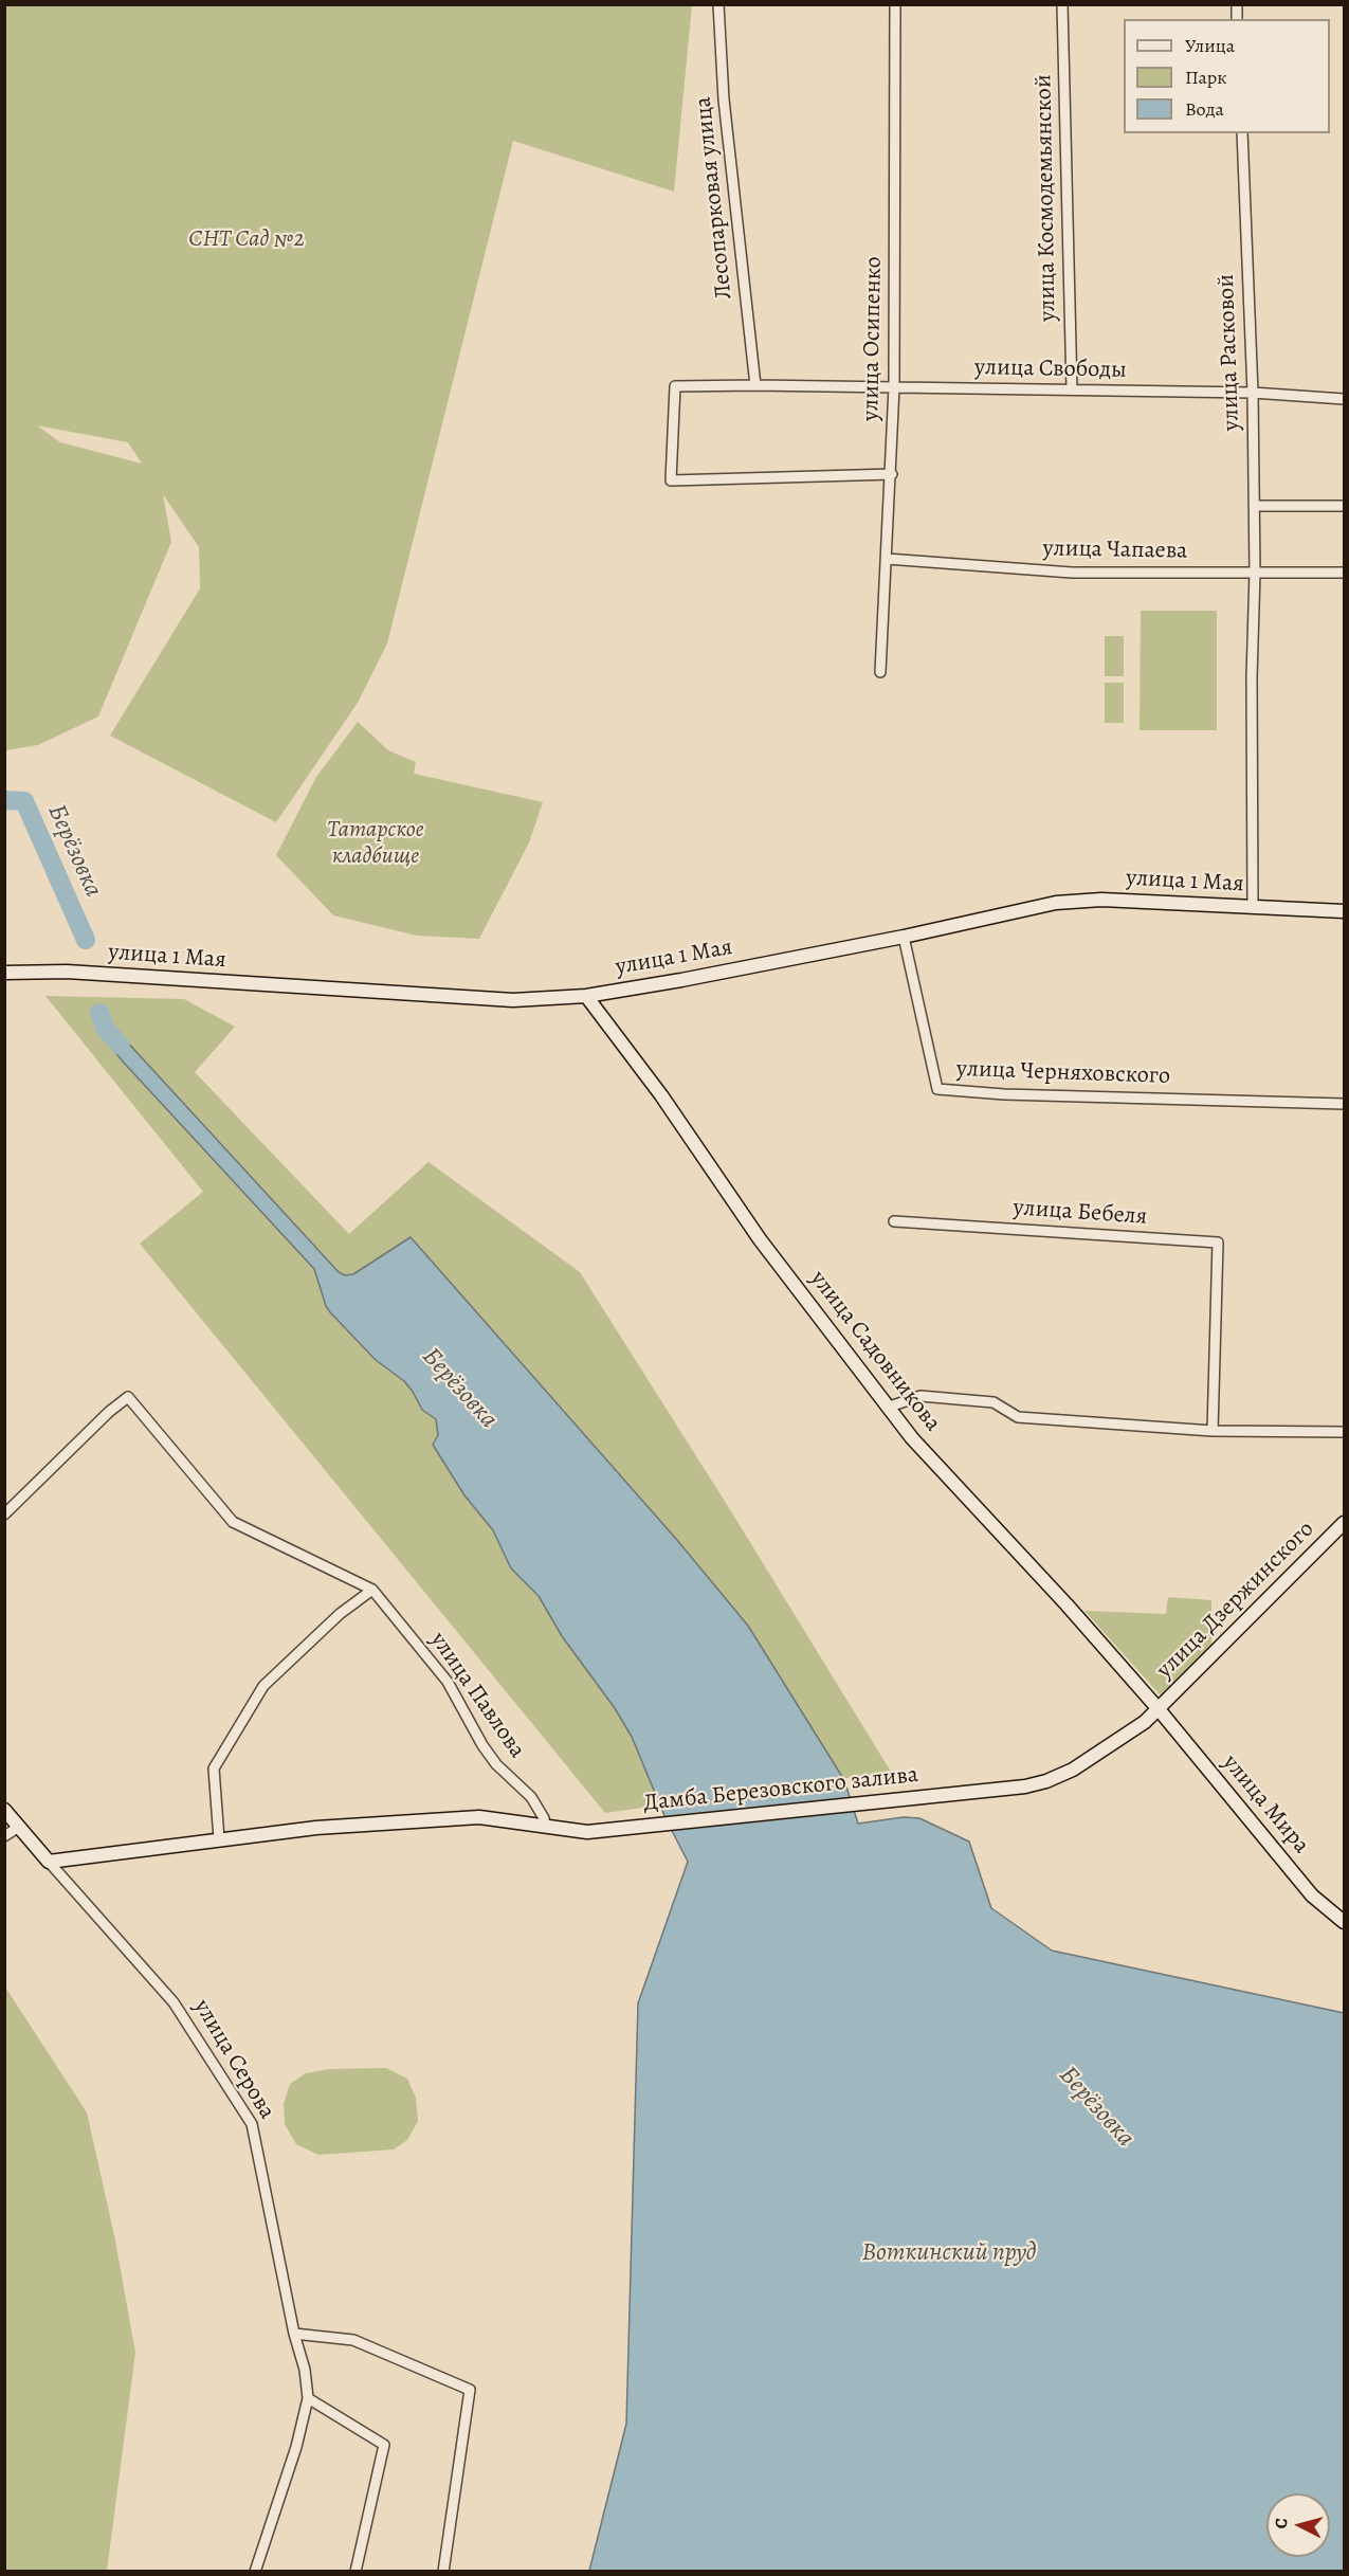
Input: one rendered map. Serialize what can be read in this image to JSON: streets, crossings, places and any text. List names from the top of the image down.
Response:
{
  "streets": {
    "main road": [
      "улица 1 Мая",
      "улица Садовникова",
      "улица Дзержинского",
      "Дамба Березовского залива",
      "улица Мира",
      "улица Серова"
    ],
    "street": [
      "Лесопарковая улица",
      "улица Космодемьянской",
      "улица Осипенко",
      "улица Расковой",
      "улица Свободы",
      "улица Чапаева",
      "улица Черняховского",
      "улица Бебеля",
      "улица Павлова"
    ]
  },
  "crossings": [
    ["Лесопарковая улица", "улица Свободы"],
    ["улица Космодемьянской", "улица Свободы"],
    ["улица Осипенко", "улица Свободы"],
    ["улица Осипенко", "улица Чапаева"],
    ["улица Расковой", "улица Свободы"],
    ["улица Расковой", "улица Чапаева"],
    ["улица Расковой", "улица 1 Мая"],
    ["улица 1 Мая", "улица Черняховского"],
    ["улица 1 Мая", "улица Садовникова"],
    ["улица Садовникова", "улица Дзержинского"],
    ["улица Садовникова", "улица Мира"],
    ["улица Дзержинского", "Дамба Березовского залива"],
    ["улица Дзержинского", "улица Мира"],
    ["улица Павлова", "Дамба Березовского залива"]
  ],
  "water": ["Берёзовка", "Воткинский пруд"],
  "parks": ["СНТ Сад №2", "Татарское кладбище"],
  "legend": ["Улица", "Парк", "Вода"],
  "north": "left"
}
